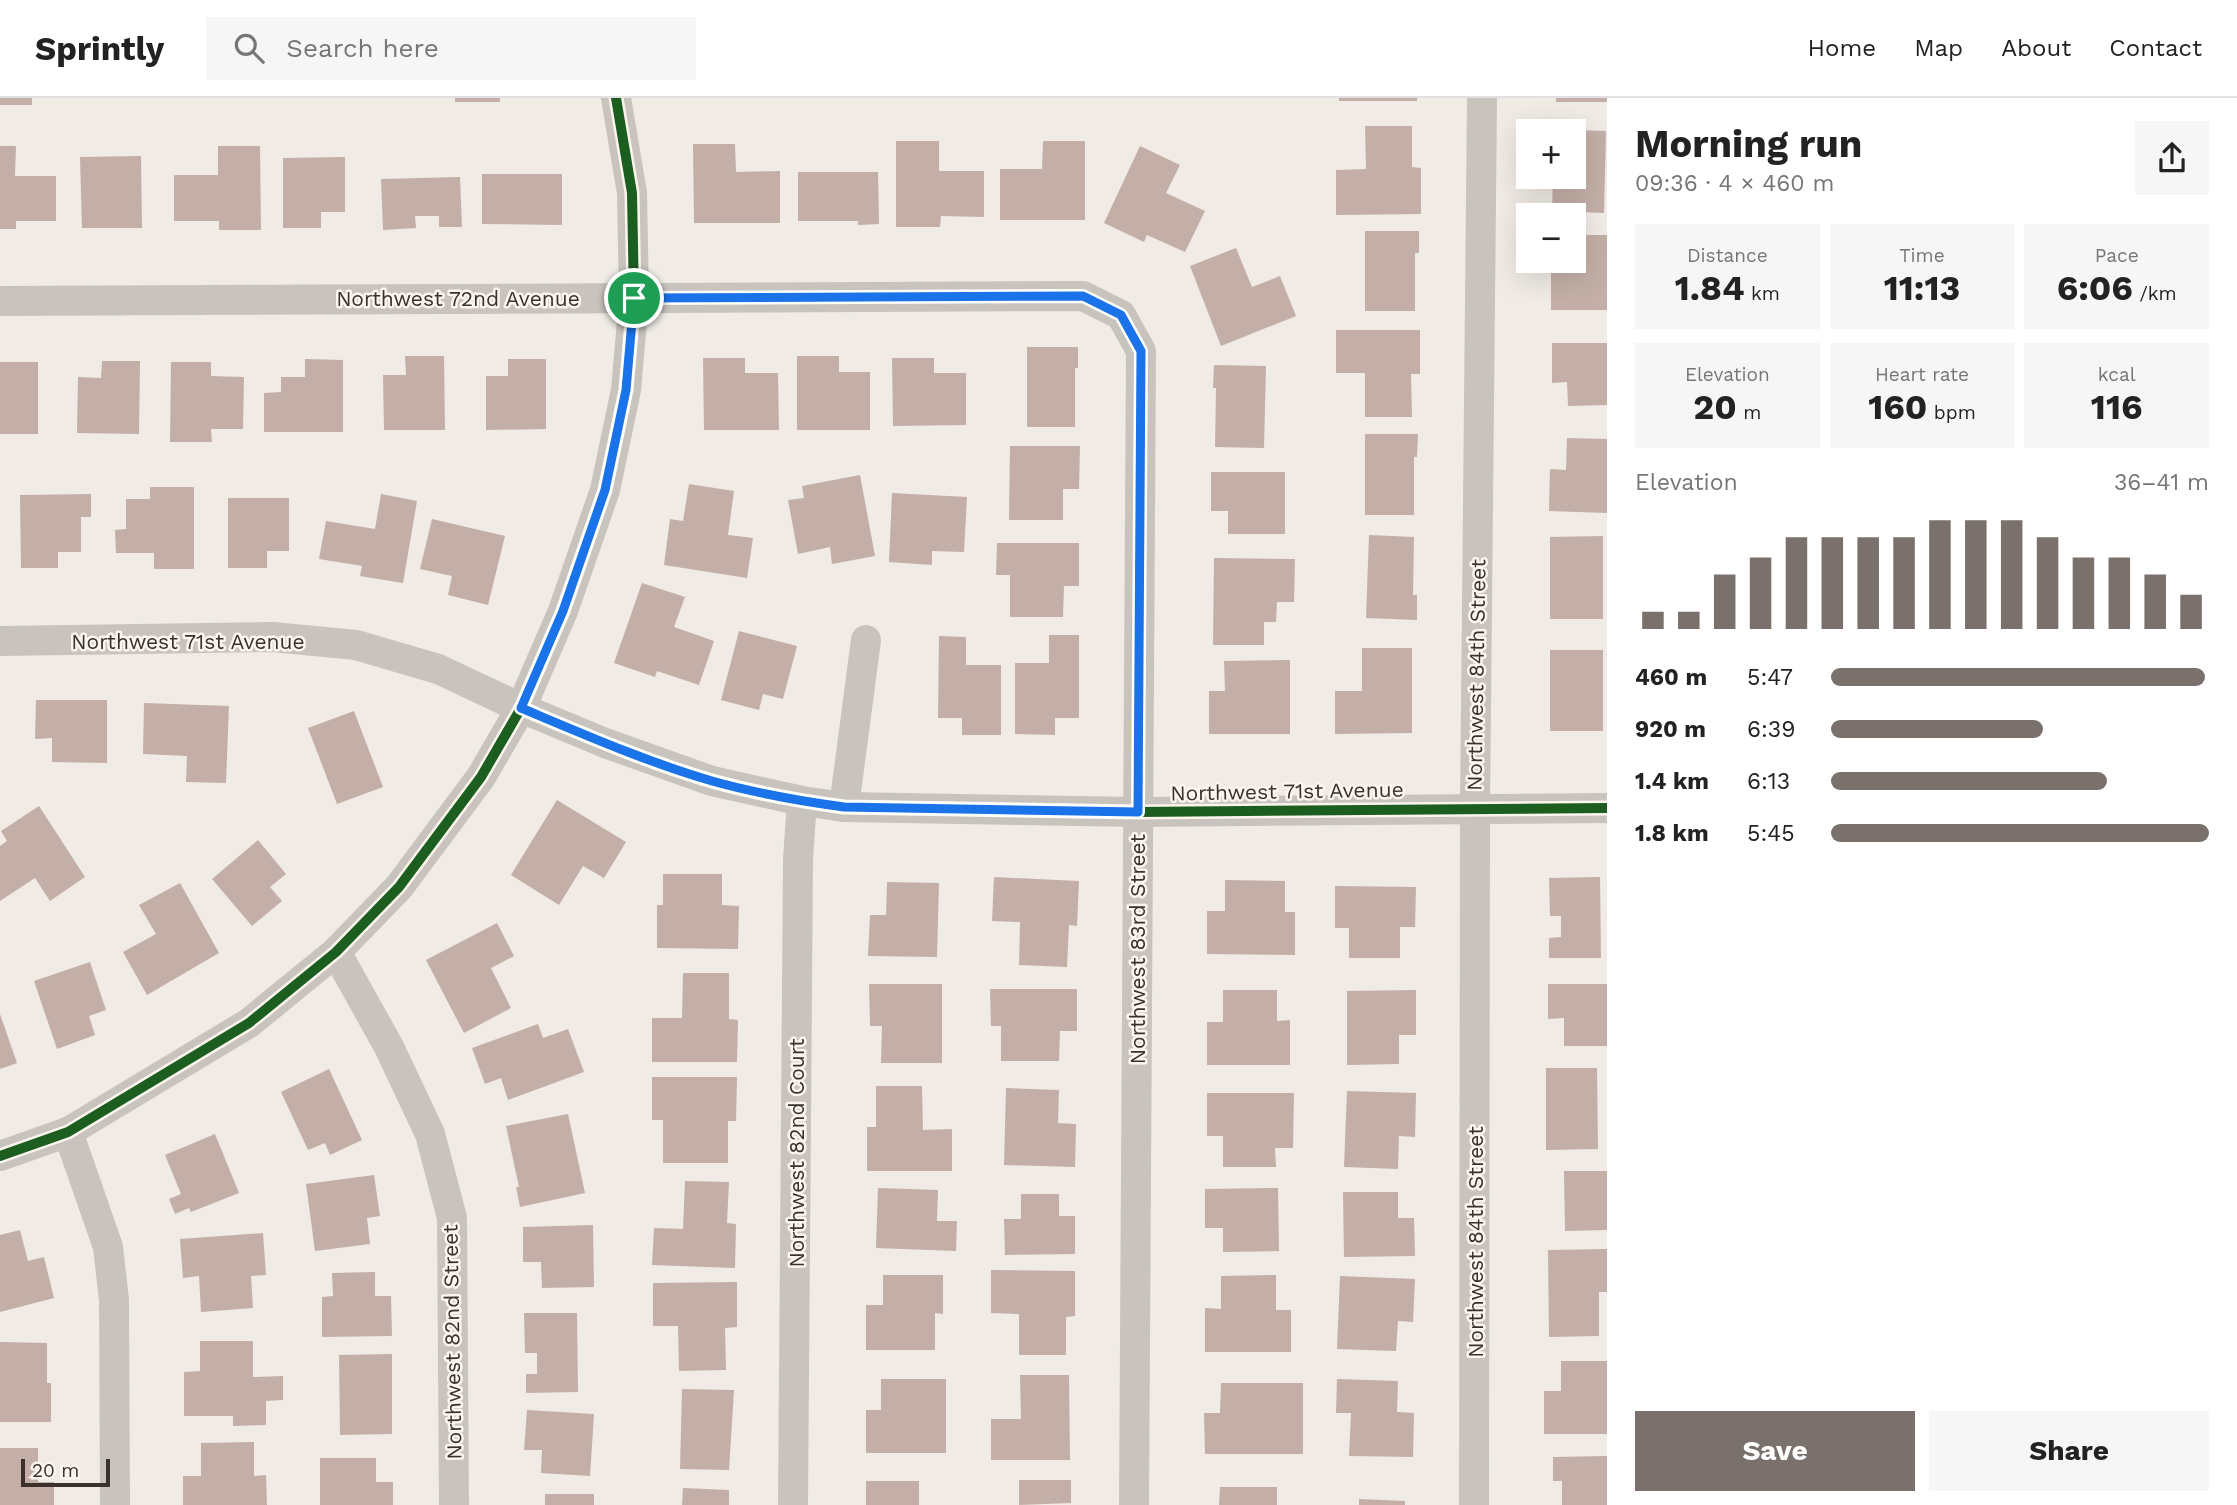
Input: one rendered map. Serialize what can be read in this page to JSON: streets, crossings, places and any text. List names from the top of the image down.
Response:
{
  "streets": {
    "street": [
      "Northwest 72nd Avenue",
      "Northwest 71st Avenue",
      "Northwest 84th Street",
      "Northwest 83rd Street",
      "Northwest 82nd Court",
      "Northwest 82nd Street"
    ]
  },
  "crossings": [
    ["Northwest 72nd Avenue", "Northwest 83rd Street"],
    ["Northwest 71st Avenue", "Northwest 84th Street"],
    ["Northwest 71st Avenue", "Northwest 83rd Street"],
    ["Northwest 71st Avenue", "Northwest 82nd Court"]
  ],
  "scale_bar": "20 m",
  "page": {
    "header": "Sprintly",
    "search": "Search here",
    "nav": [
      "Home",
      "Map",
      "About",
      "Contact"
    ],
    "heading": ["Morning run", "09:36 · 4 × 460 m"],
    "map_buttons": ["+", "−"],
    "stats": [
      ["Distance", "1.84 km"],
      ["Time", "11:13"],
      ["Pace", "6:06 /km"],
      ["Elevation", "20 m"],
      ["Heart rate", "160 bpm"],
      ["kcal", "116"]
    ],
    "chart": ["Elevation", "36–41 m"],
    "list": [
      {
        "name": "460 m",
        "note": "5:47"
      },
      {
        "name": "920 m",
        "note": "6:39"
      },
      {
        "name": "1.4 km",
        "note": "6:13"
      },
      {
        "name": "1.8 km",
        "note": "5:45"
      }
    ],
    "buttons": ["Save", "Share"],
    "scale": "20 m"
  }
}
